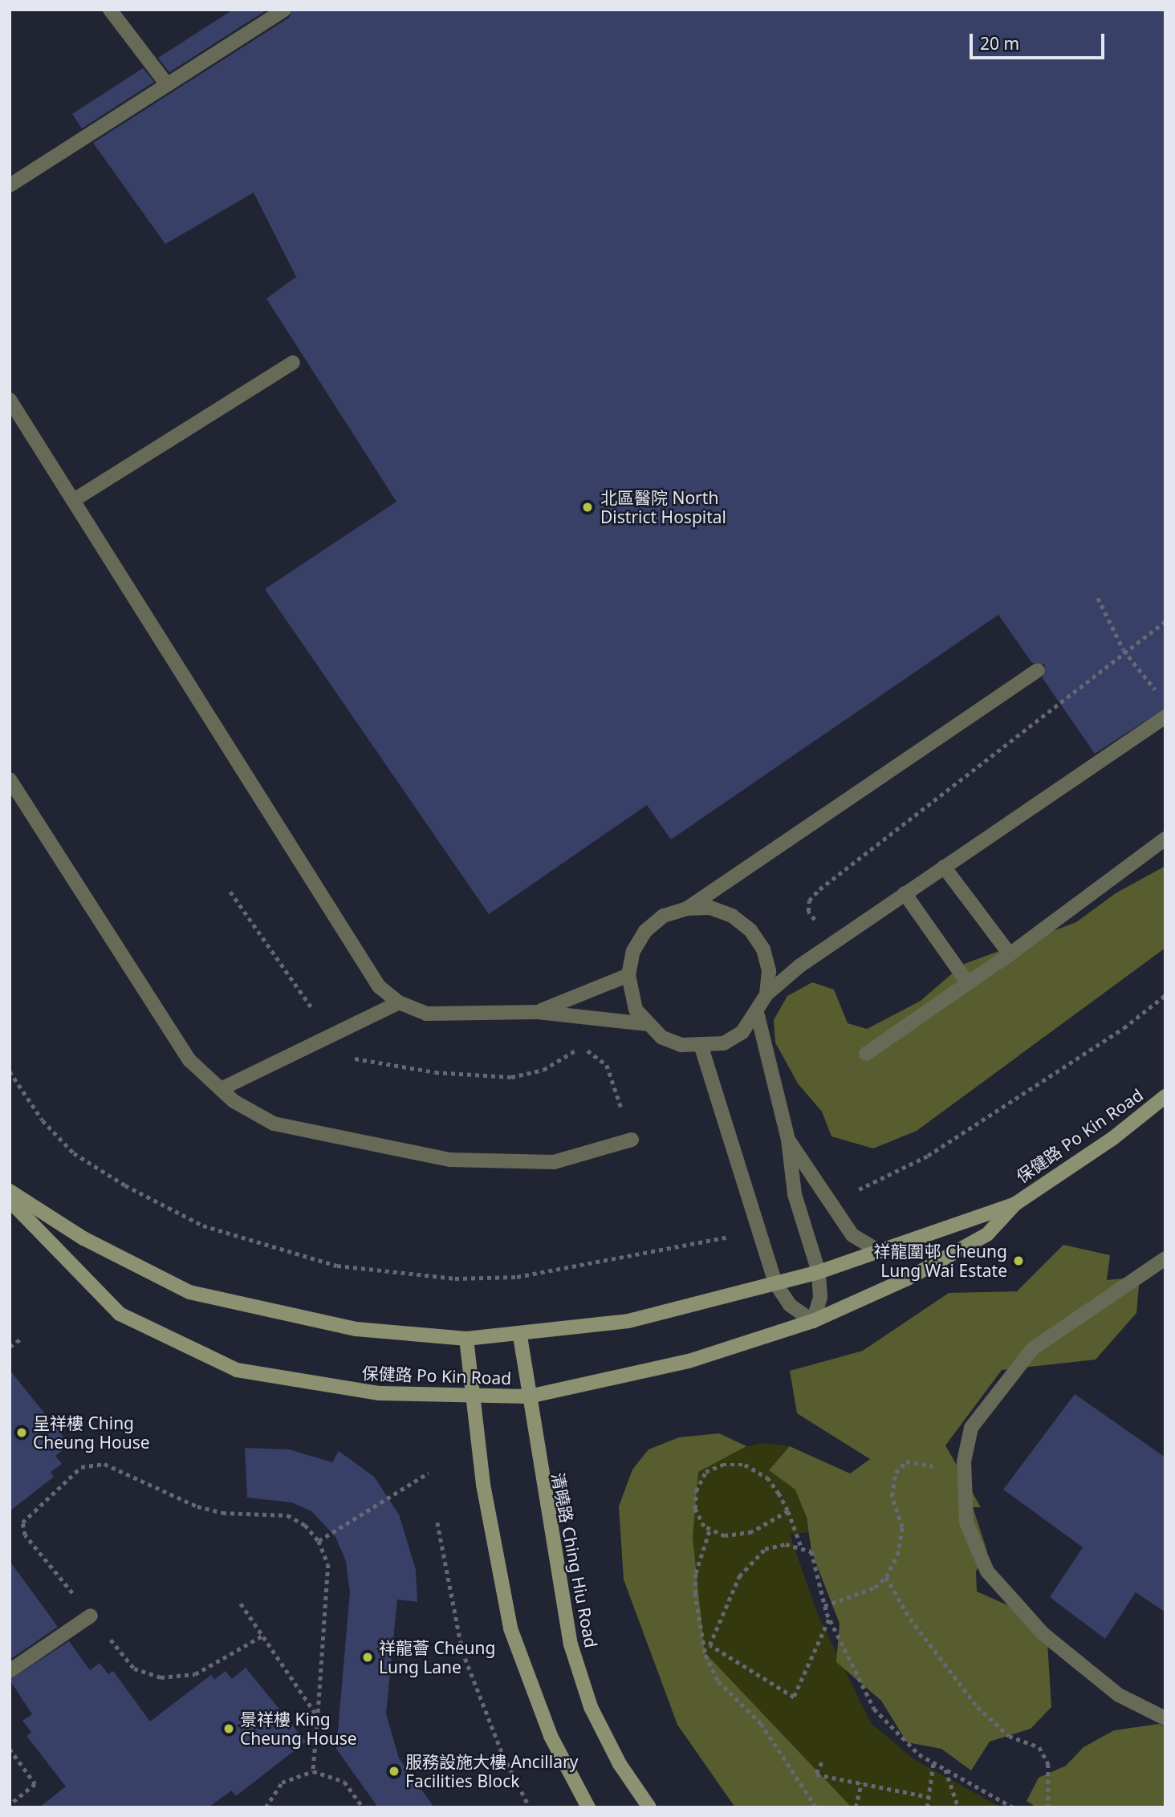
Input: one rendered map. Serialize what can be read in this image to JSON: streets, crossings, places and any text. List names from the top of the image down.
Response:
{
  "streets": {
    "street": ["保健路 Po Kin Road", "清曉路 Ching Hiu Road"]
  },
  "crossings": [
    ["保健路 Po Kin Road", "清曉路 Ching Hiu Road"]
  ],
  "places": [
    "北區醫院 North District Hospital",
    "祥龍圍邨 Cheung Lung Wai Estate",
    "呈祥樓 Ching Cheung House",
    "祥龍薈 Cheung Lung Lane",
    "景祥樓 King Cheung House",
    "服務設施大樓 Ancillary Facilities Block"
  ],
  "scale_bar": "20 m"
}
